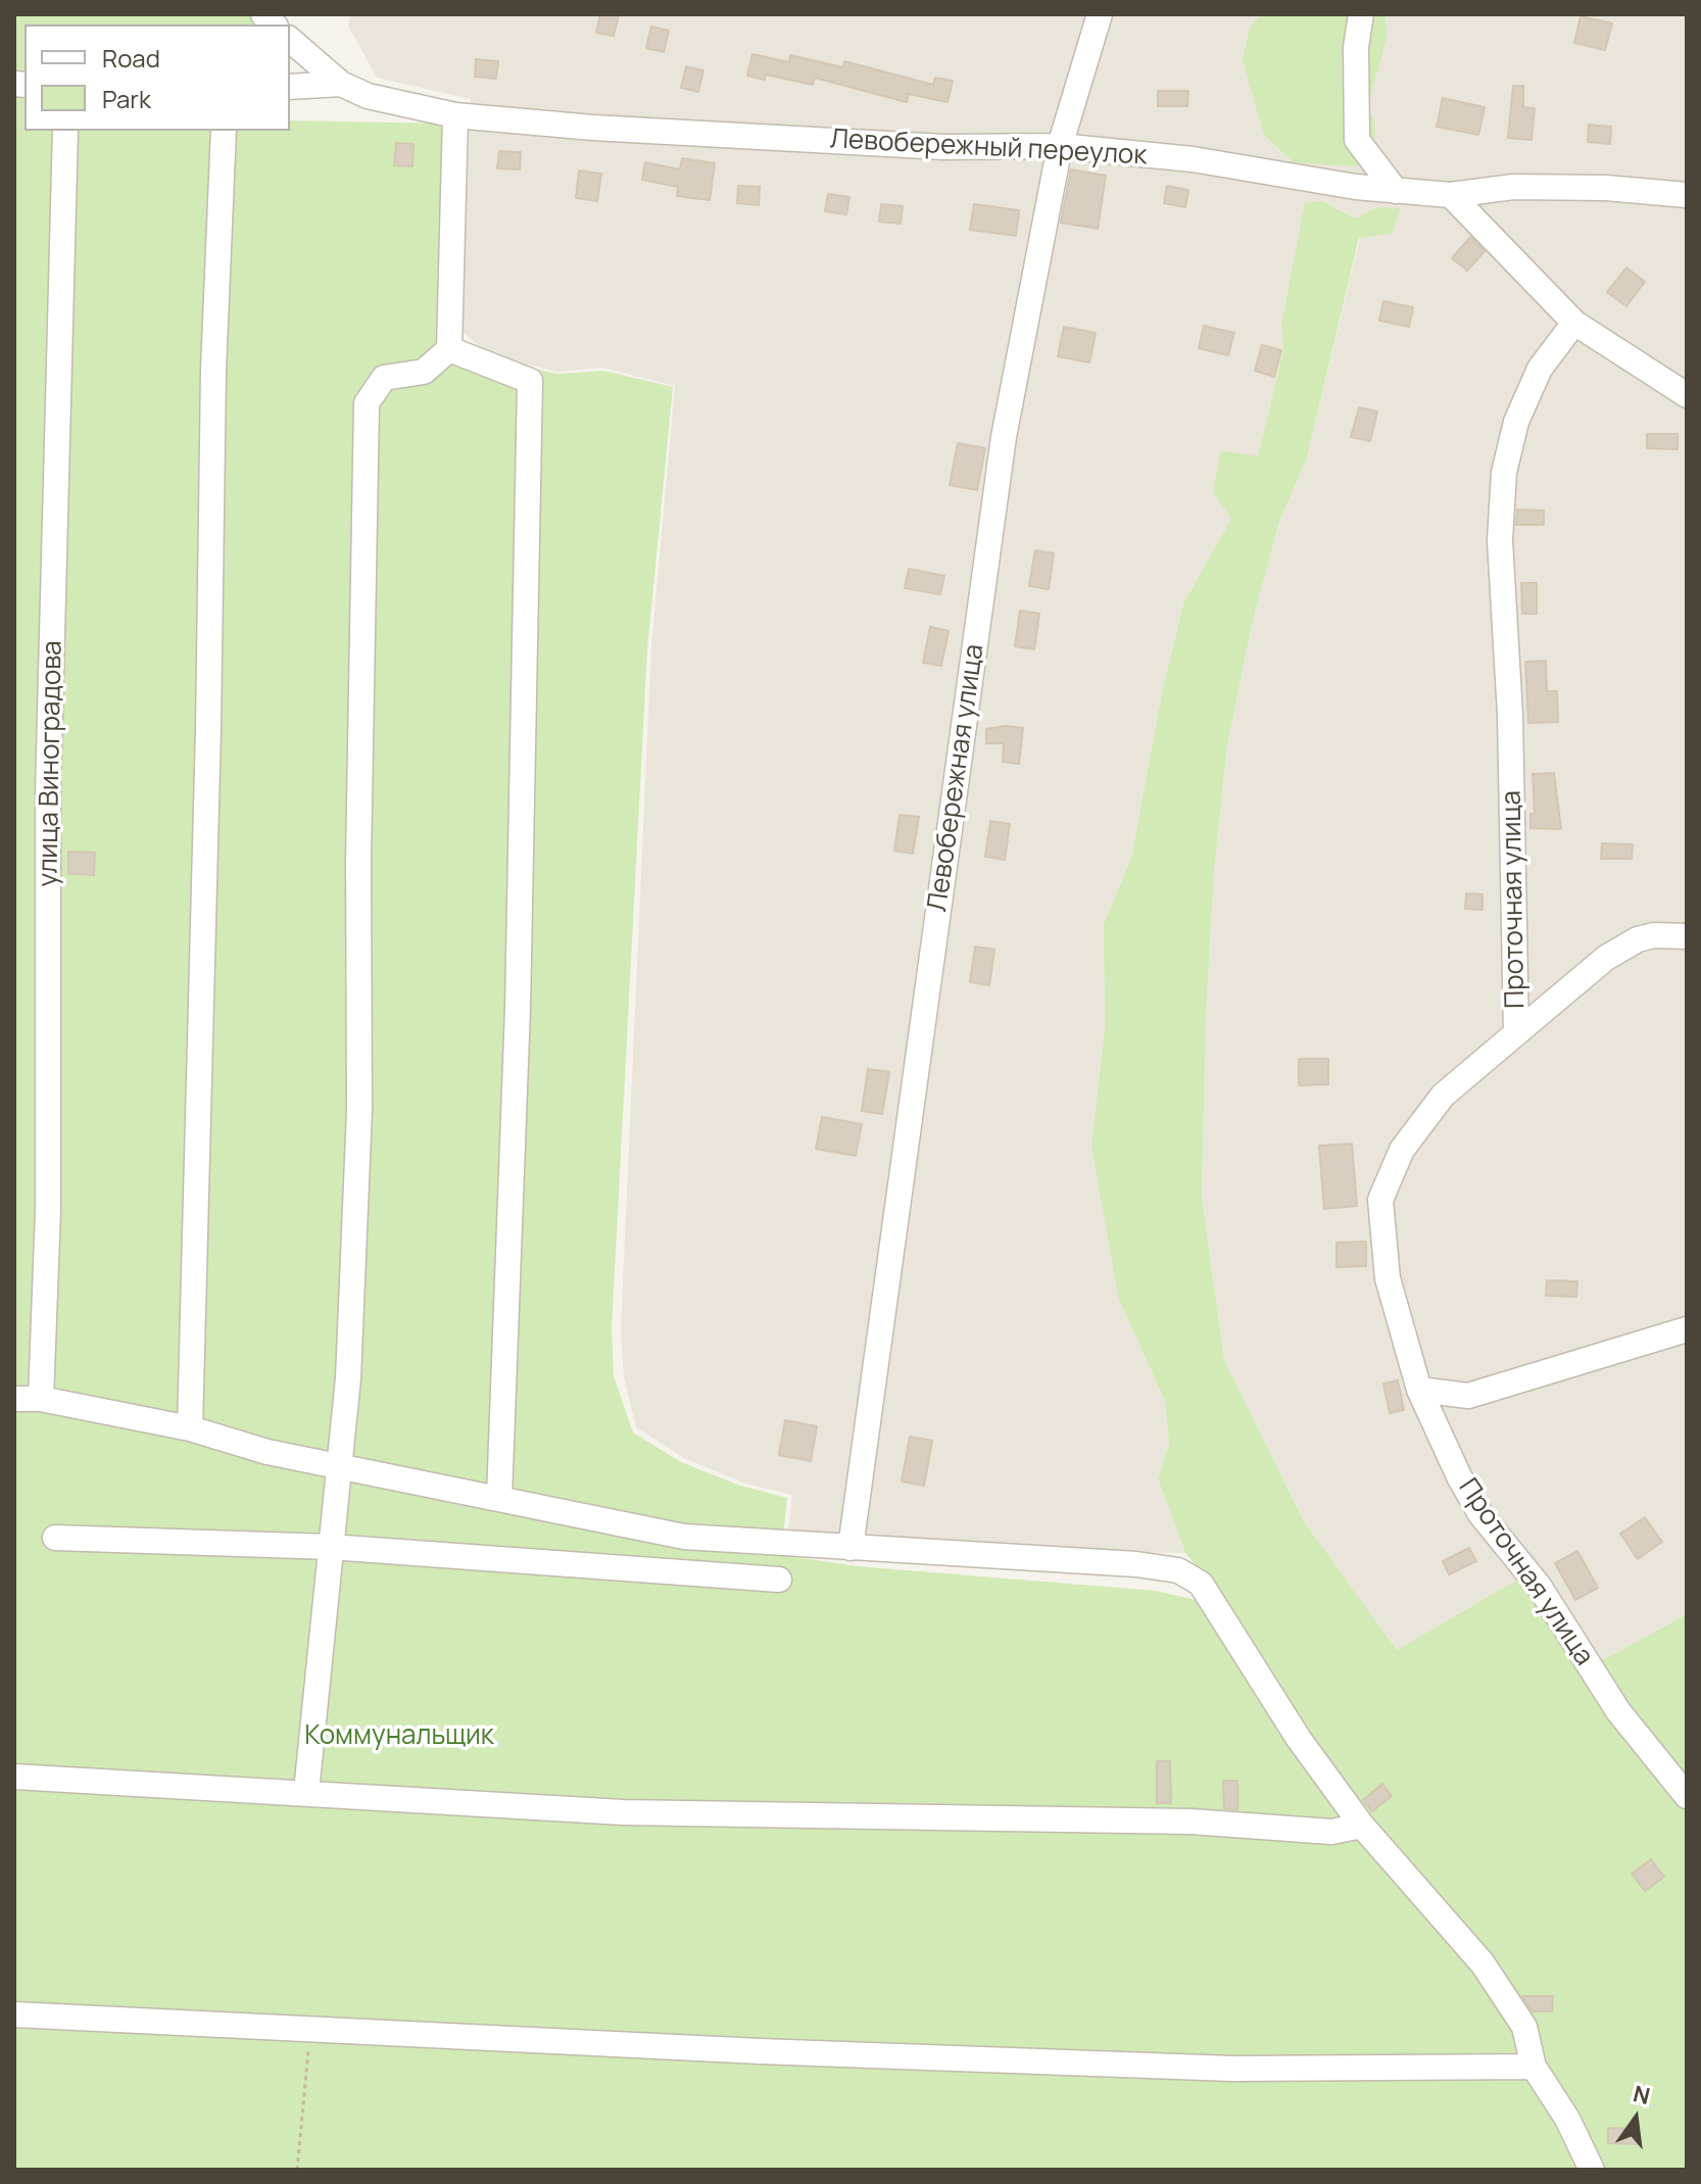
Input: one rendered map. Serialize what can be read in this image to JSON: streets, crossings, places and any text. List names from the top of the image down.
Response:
{
  "streets": {
    "street": [
      "Левобережный переулок",
      "улица Виноградова",
      "Левобережная улица",
      "Проточная улица"
    ]
  },
  "crossings": [
    ["Левобережный переулок", "Левобережная улица"]
  ],
  "parks": ["Коммунальщик"],
  "legend": ["Road", "Park"],
  "north": "top"
}
